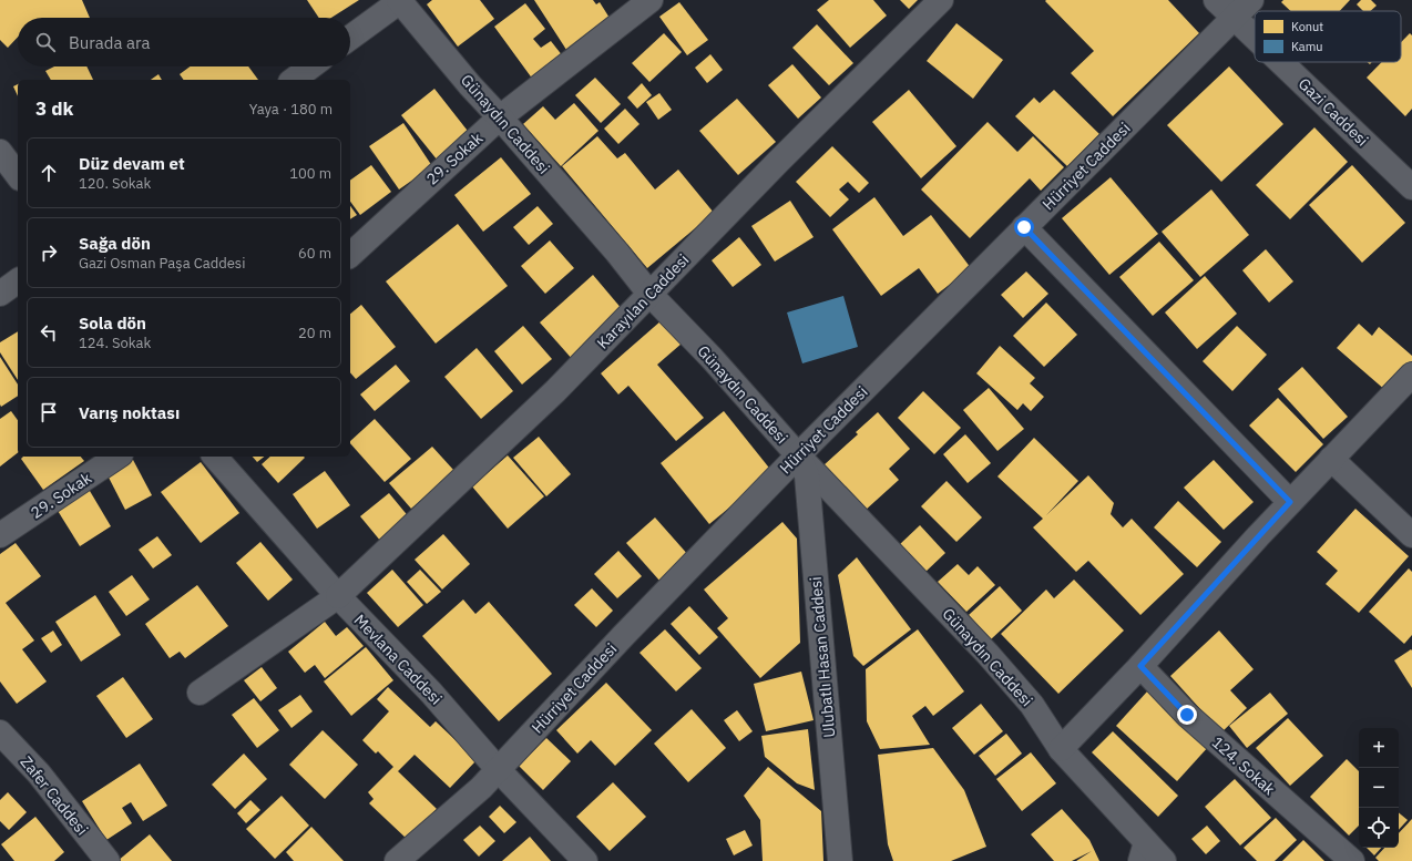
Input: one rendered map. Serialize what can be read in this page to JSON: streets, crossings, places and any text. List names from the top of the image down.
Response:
{
  "streets": {
    "street": [
      "Gazi Caddesi",
      "Günaydın Caddesi",
      "29. Sokak",
      "Hürriyet Caddesi",
      "Karayılan Caddesi",
      "Ulubatlı Hasan Caddesi",
      "Mevlana Caddesi",
      "124. Sokak",
      "Zafer Caddesi"
    ]
  },
  "crossings": [
    ["Gazi Caddesi", "Hürriyet Caddesi"],
    ["Günaydın Caddesi", "29. Sokak"],
    ["Günaydın Caddesi", "Hürriyet Caddesi"],
    ["Günaydın Caddesi", "Karayılan Caddesi"],
    ["Günaydın Caddesi", "Ulubatlı Hasan Caddesi"],
    ["Hürriyet Caddesi", "Ulubatlı Hasan Caddesi"],
    ["Hürriyet Caddesi", "Mevlana Caddesi"],
    ["Karayılan Caddesi", "Mevlana Caddesi"]
  ],
  "legend": ["Konut", "Kamu"],
  "page": {
    "search": "Burada ara",
    "heading": ["3 dk", "Yaya · 180 m"],
    "list": [
      ["Düz devam et", "120. Sokak", "100 m"],
      ["Sağa dön", "Gazi Osman Paşa Caddesi", "60 m"],
      ["Sola dön", "124. Sokak", "20 m"],
      "Varış noktası"
    ],
    "map_buttons": ["+", "−"]
  }
}
